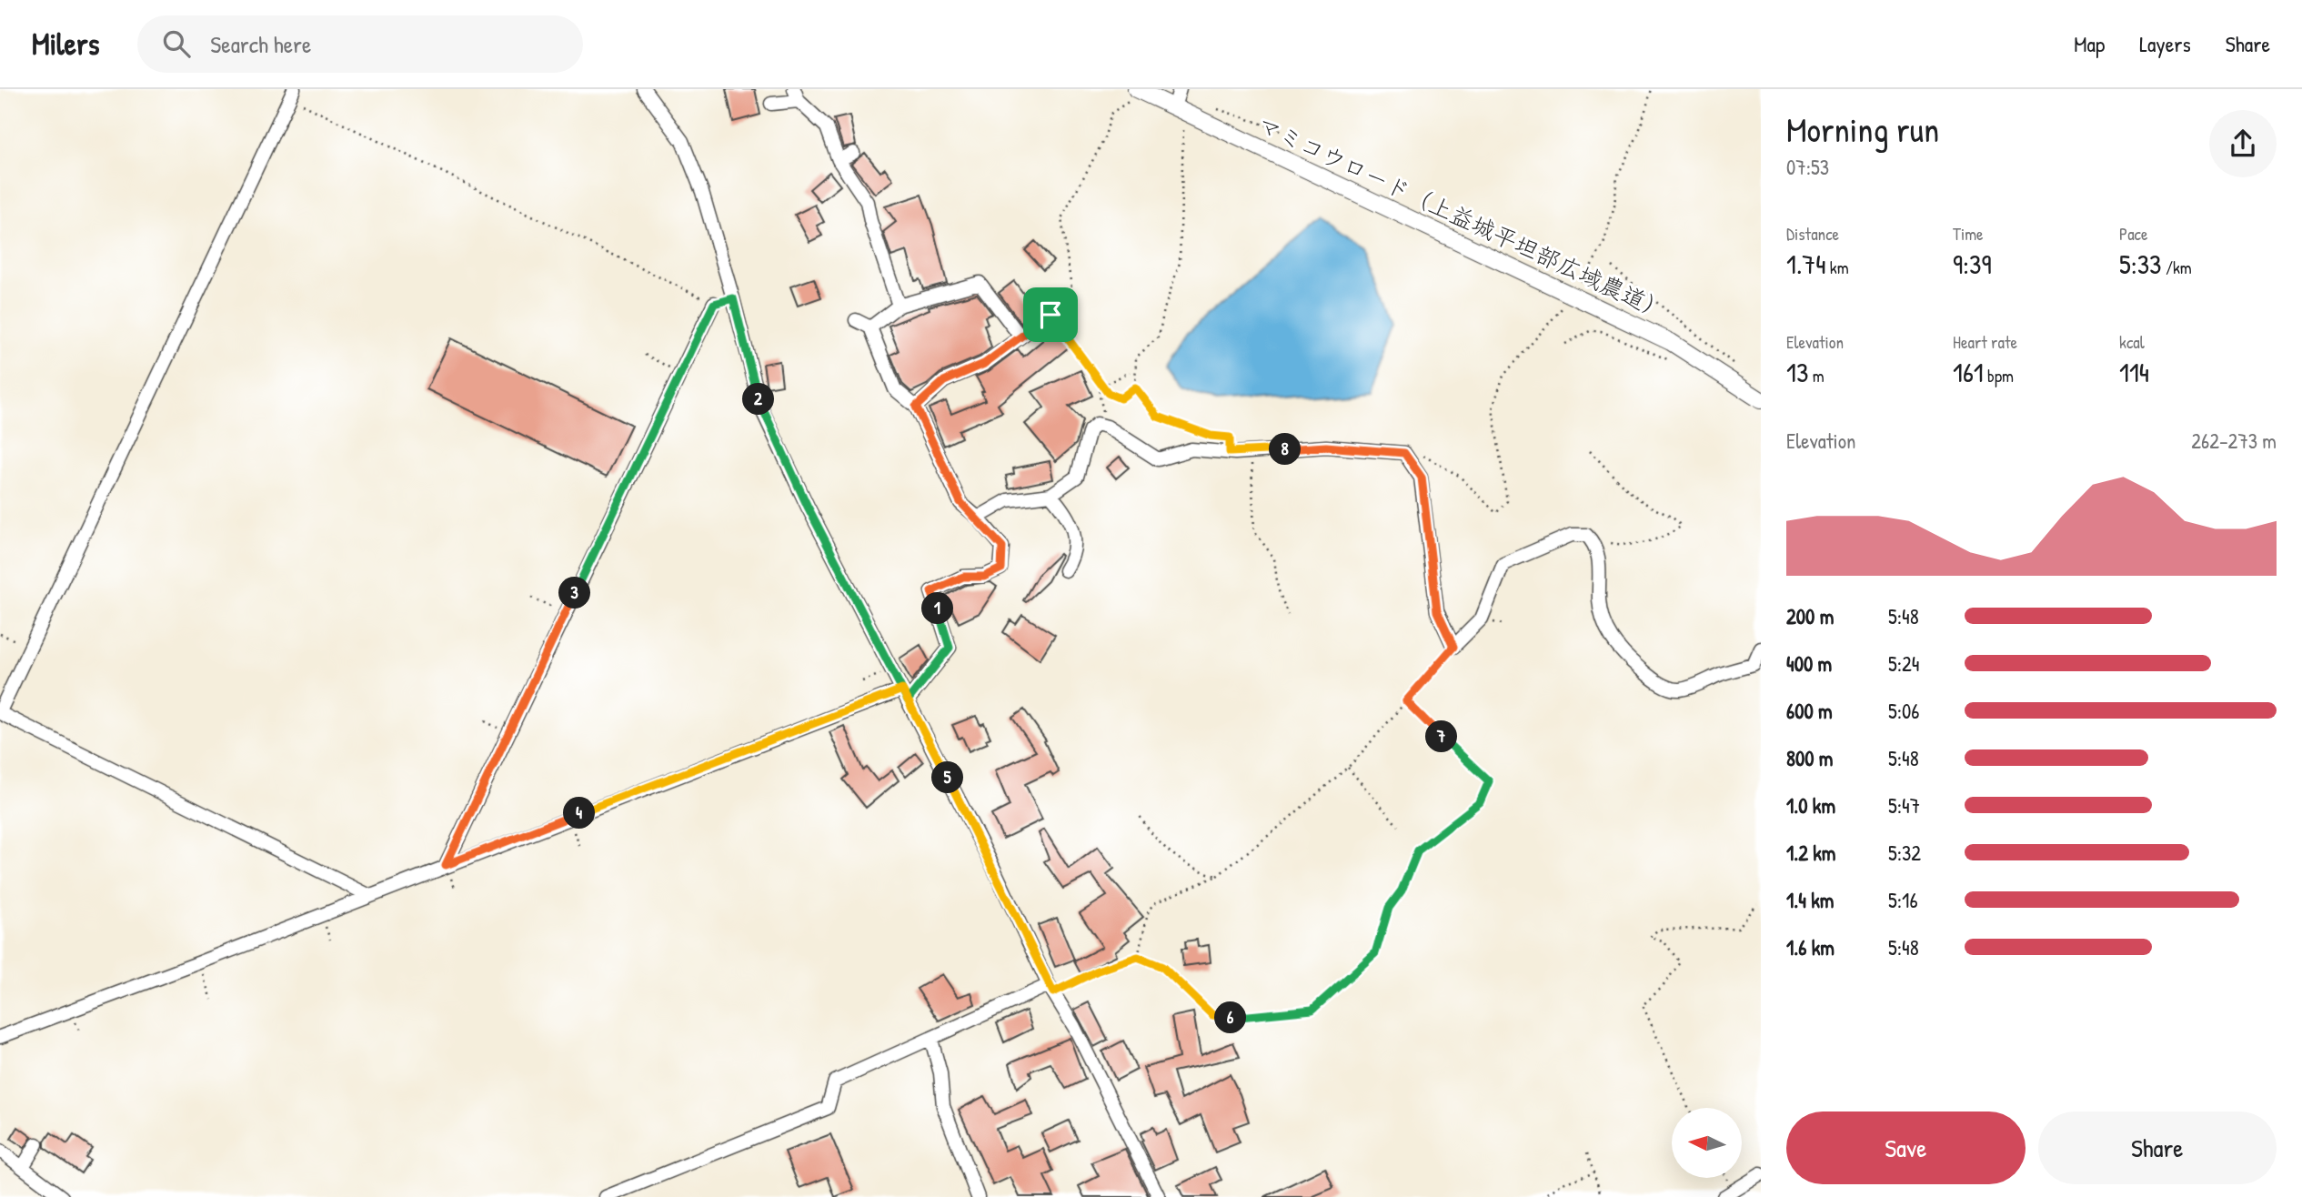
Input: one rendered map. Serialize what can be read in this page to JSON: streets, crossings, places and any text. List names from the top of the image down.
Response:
{
  "streets": {
    "street": ["マミコウロード（上益城平坦部広域農道）"]
  },
  "north": "left",
  "page": {
    "header": "Milers",
    "search": "Search here",
    "nav": ["Map", "Layers", "Share"],
    "heading": ["Morning run", "07:53"],
    "stats": [
      ["Distance", "1.74 km"],
      ["Time", "9:39"],
      ["Pace", "5:33 /km"],
      ["Elevation", "13 m"],
      ["Heart rate", "161 bpm"],
      ["kcal", "114"]
    ],
    "pins": [
      "2",
      "8",
      "3",
      "1",
      "7",
      "5",
      "4",
      "6"
    ],
    "chart": ["Elevation", "262–273 m"],
    "list": [
      {
        "name": "200 m",
        "note": "5:48"
      },
      {
        "name": "400 m",
        "note": "5:24"
      },
      {
        "name": "600 m",
        "note": "5:06"
      },
      {
        "name": "800 m",
        "note": "5:48"
      },
      {
        "name": "1.0 km",
        "note": "5:47"
      },
      {
        "name": "1.2 km",
        "note": "5:32"
      },
      {
        "name": "1.4 km",
        "note": "5:16"
      },
      {
        "name": "1.6 km",
        "note": "5:48"
      }
    ],
    "buttons": ["Save", "Share"]
  }
}
